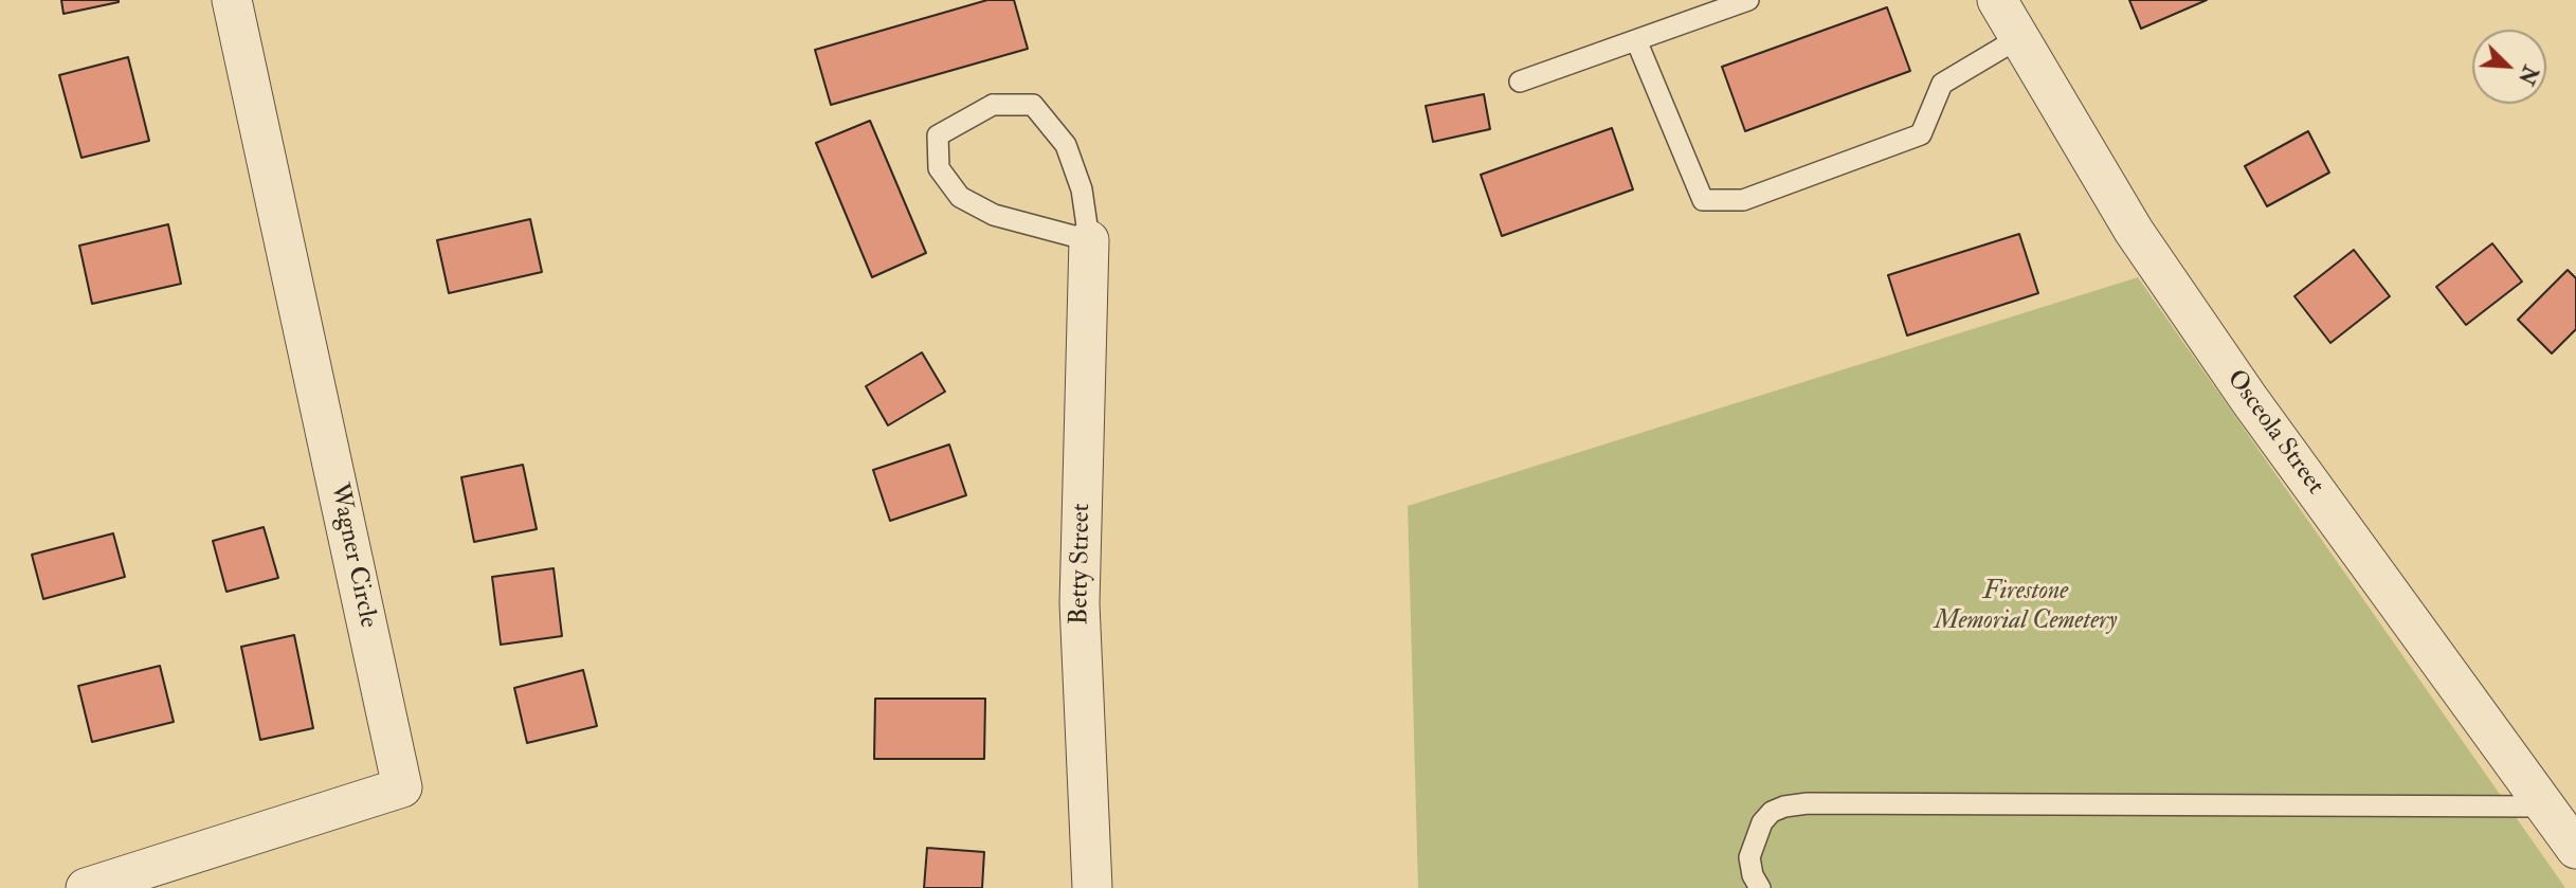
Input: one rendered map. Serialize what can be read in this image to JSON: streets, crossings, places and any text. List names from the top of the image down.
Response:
{
  "streets": {
    "street": ["Osceola Street", "Wagner Circle", "Betty Street"]
  },
  "parks": ["Firestone Memorial Cemetery"],
  "north": "bottom right"
}
